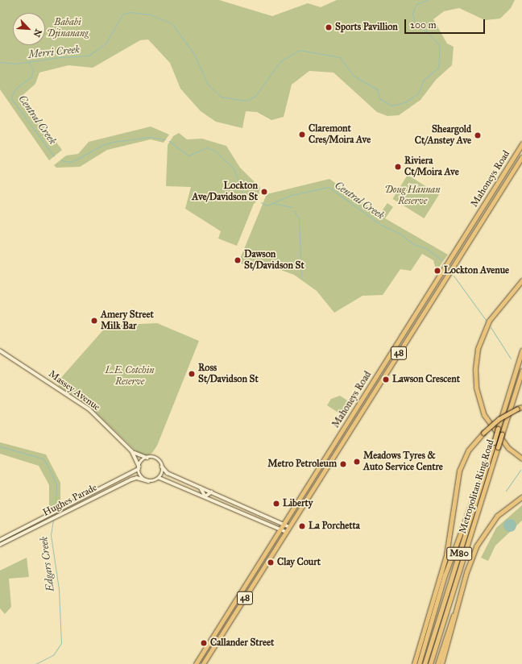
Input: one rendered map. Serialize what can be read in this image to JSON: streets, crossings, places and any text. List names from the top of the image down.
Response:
{
  "streets": {
    "highway": ["Metropolitan Ring Road", "M80"],
    "main road": ["Mahoneys Road", "48"],
    "street": ["Massey Avenue", "Hughes Parade"]
  },
  "crossings": [
    ["Massey Avenue", "Hughes Parade"]
  ],
  "water": ["Merri Creek", "Central Creek", "Edgars Creek"],
  "parks": ["Bababi Djinanang", "Doug Hannan Reserve", "L.E. Cotchin Reserve"],
  "places": [
    "Sports Pavillion",
    "Claremont Cres/Moira Ave",
    "Sheargold Ct/Anstey Ave",
    "Riviera Ct/Moira Ave",
    "Lockton Ave/Davidson St",
    "Dawson St/Davidson St",
    "Lockton Avenue",
    "Amery Street Milk Bar",
    "Ross St/Davidson St",
    "Lawson Crescent",
    "Meadows Tyres & Auto Service Centre",
    "Metro Petroleum",
    "Liberty",
    "La Porchetta",
    "Clay Court",
    "Callander Street"
  ],
  "scale_bar": "200 m",
  "north": "bottom right"
}
